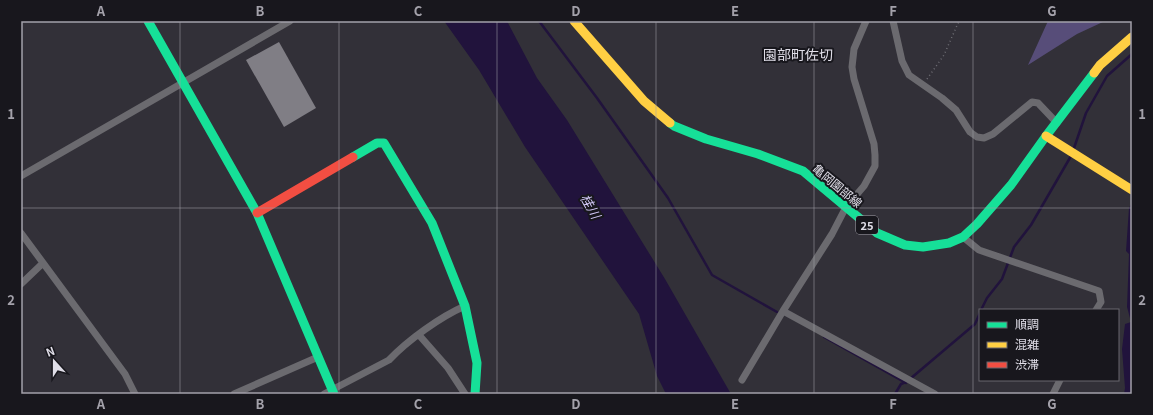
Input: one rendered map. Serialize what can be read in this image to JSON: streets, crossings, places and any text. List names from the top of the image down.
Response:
{
  "streets": {
    "street": ["亀岡園部線", "25"]
  },
  "districts": ["園部町佐切"],
  "water": ["桂川"],
  "legend": ["順調", "混雑", "渋滞"],
  "north": "top",
  "grid": {
    "columns": [
      "A",
      "B",
      "C",
      "D",
      "E",
      "F",
      "G"
    ],
    "rows": ["1", "2"]
  }
}
